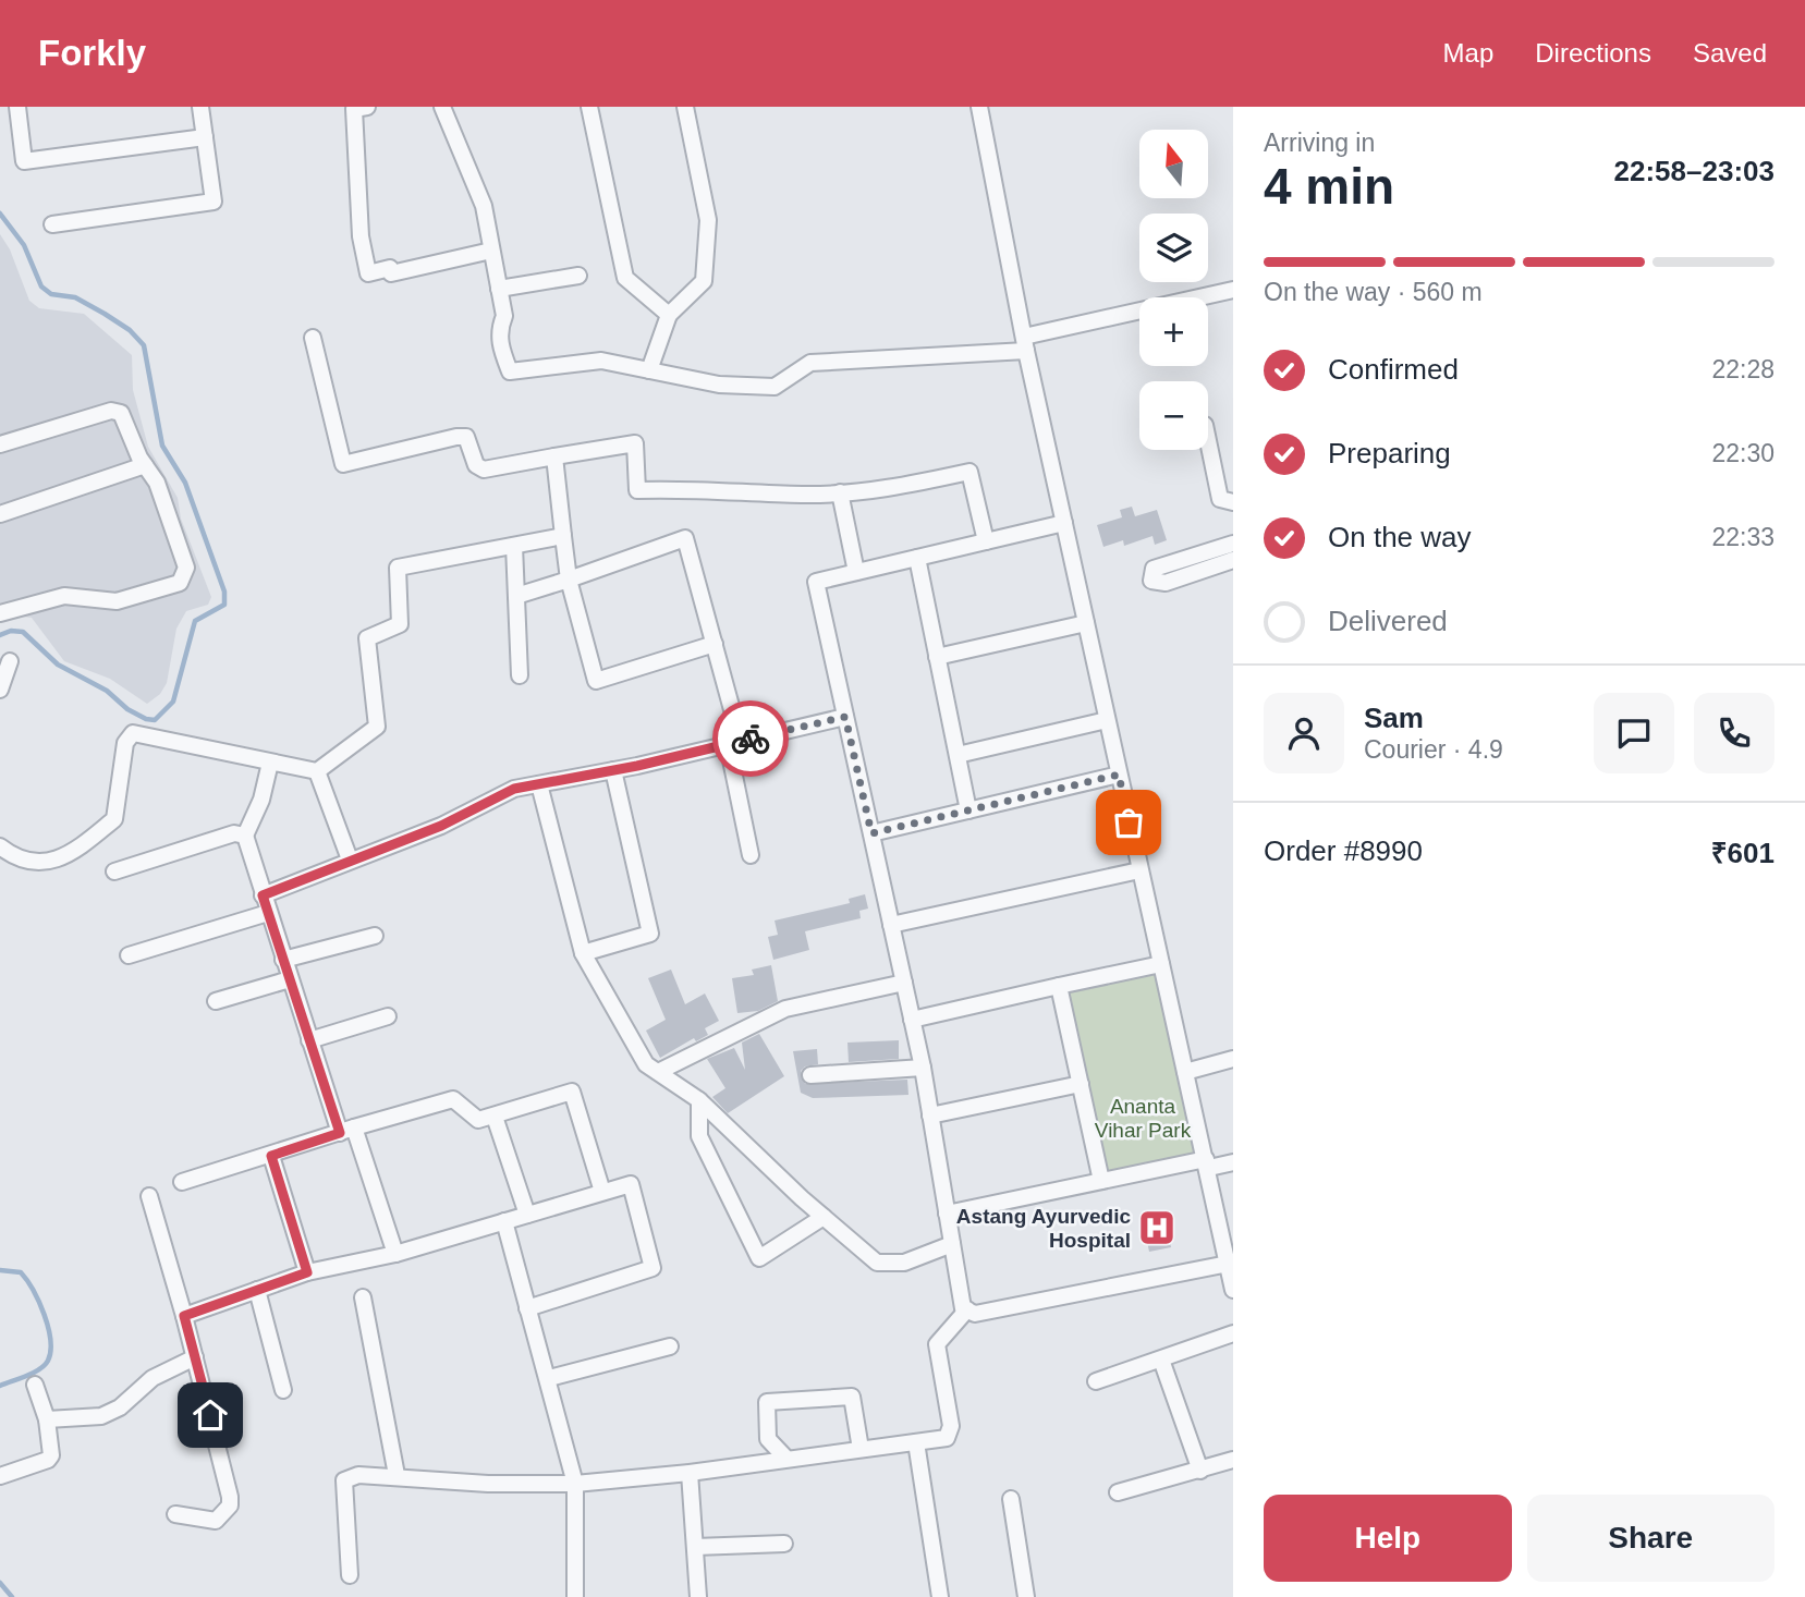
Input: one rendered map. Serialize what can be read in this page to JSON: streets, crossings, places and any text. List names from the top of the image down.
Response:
{
  "parks": ["Ananta Vihar Park"],
  "places": {
    "hospital": ["Astang Ayurvedic Hospital"]
  },
  "north": "top",
  "page": {
    "header": "Forkly",
    "nav": ["Map", "Directions", "Saved"],
    "heading": ["4 min", "Arriving in", "22:58–23:03"],
    "panel": [
      "Sam",
      "Courier · 4.9",
      "Order #8990",
      "₹601"
    ],
    "map_buttons": ["+", "−"],
    "bar": "On the way · 560 m",
    "list": [
      ["Confirmed", "22:28"],
      ["Preparing", "22:30"],
      ["On the way", "22:33"],
      "Delivered"
    ],
    "buttons": ["Help", "Share"]
  }
}
